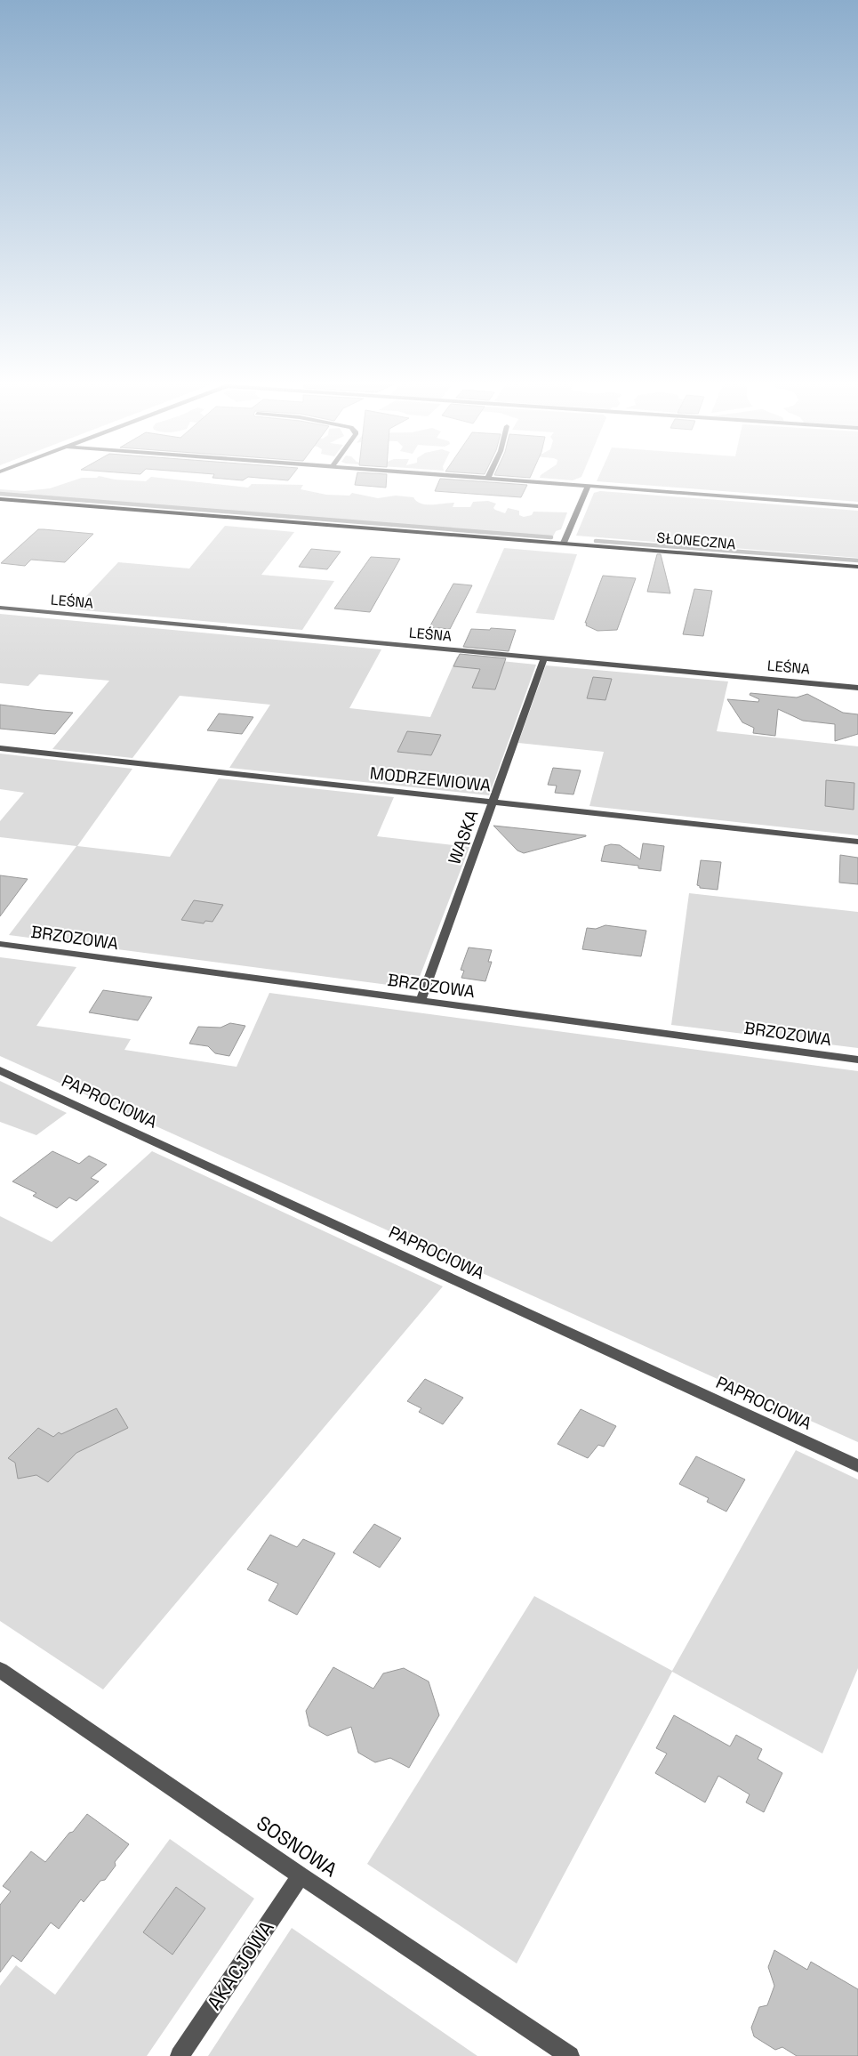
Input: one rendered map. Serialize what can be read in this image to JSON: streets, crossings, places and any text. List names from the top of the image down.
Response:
{
  "streets": {
    "main road": ["SŁONECZNA"],
    "street": [
      "LEŚNA",
      "MODRZEWIOWA",
      "WĄSKA",
      "BRZOZOWA",
      "PAPROCIOWA",
      "SOSNOWA",
      "AKACJOWA"
    ]
  },
  "crossings": [
    ["LEŚNA", "WĄSKA"],
    ["MODRZEWIOWA", "WĄSKA"],
    ["WĄSKA", "BRZOZOWA"],
    ["SOSNOWA", "AKACJOWA"]
  ]
}
